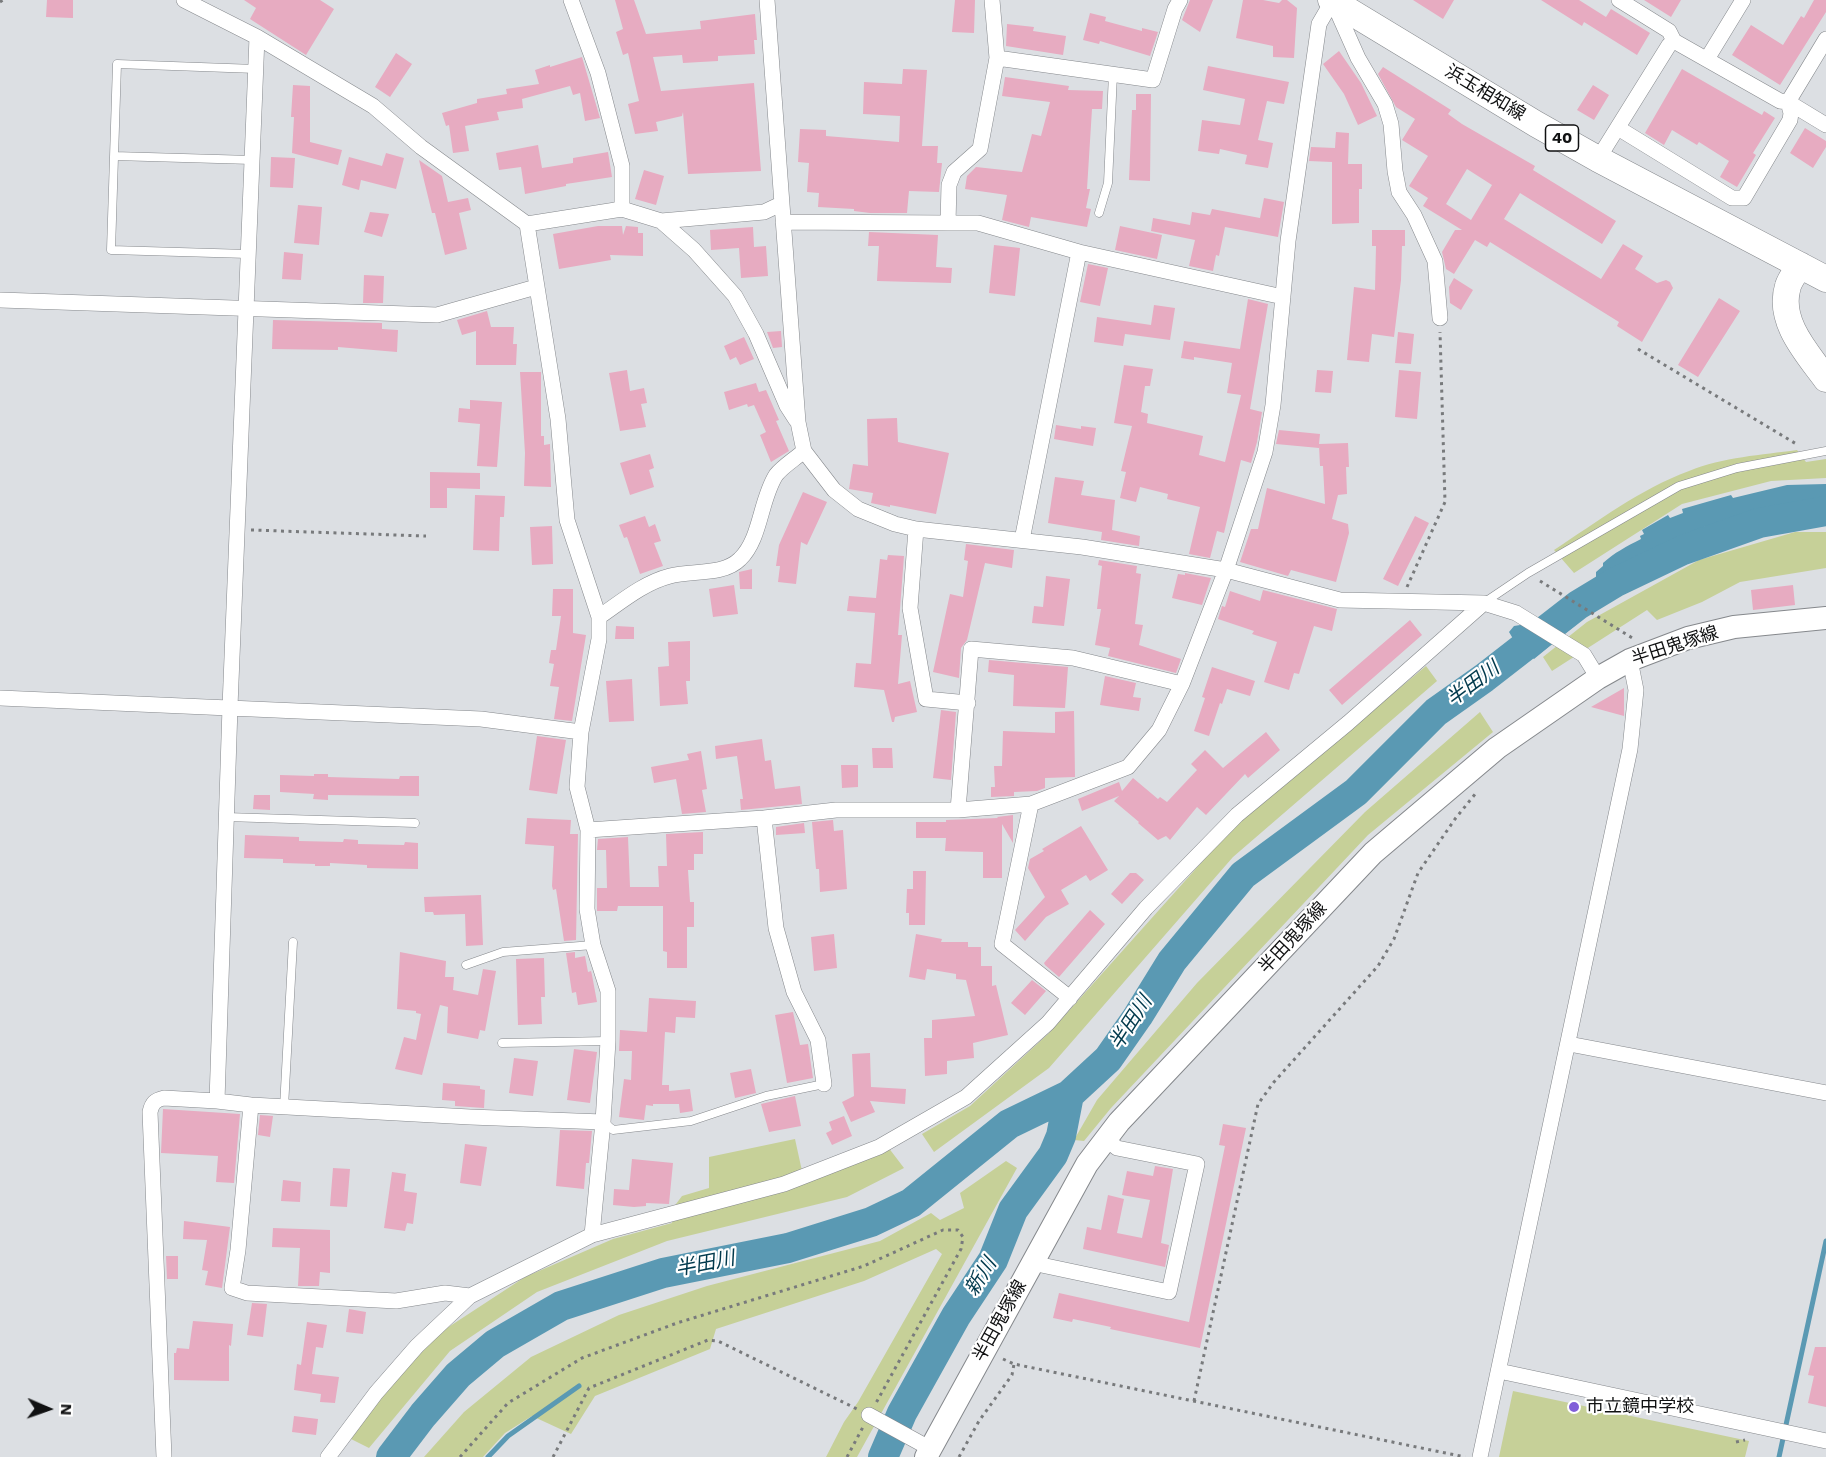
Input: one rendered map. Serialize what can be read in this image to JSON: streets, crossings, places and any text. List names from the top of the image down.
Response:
{
  "streets": {
    "main road": ["浜玉相知線", "40", "半田鬼塚線"]
  },
  "water": ["半田川", "新川"],
  "places": ["市立鏡中学校"],
  "north": "right"
}
